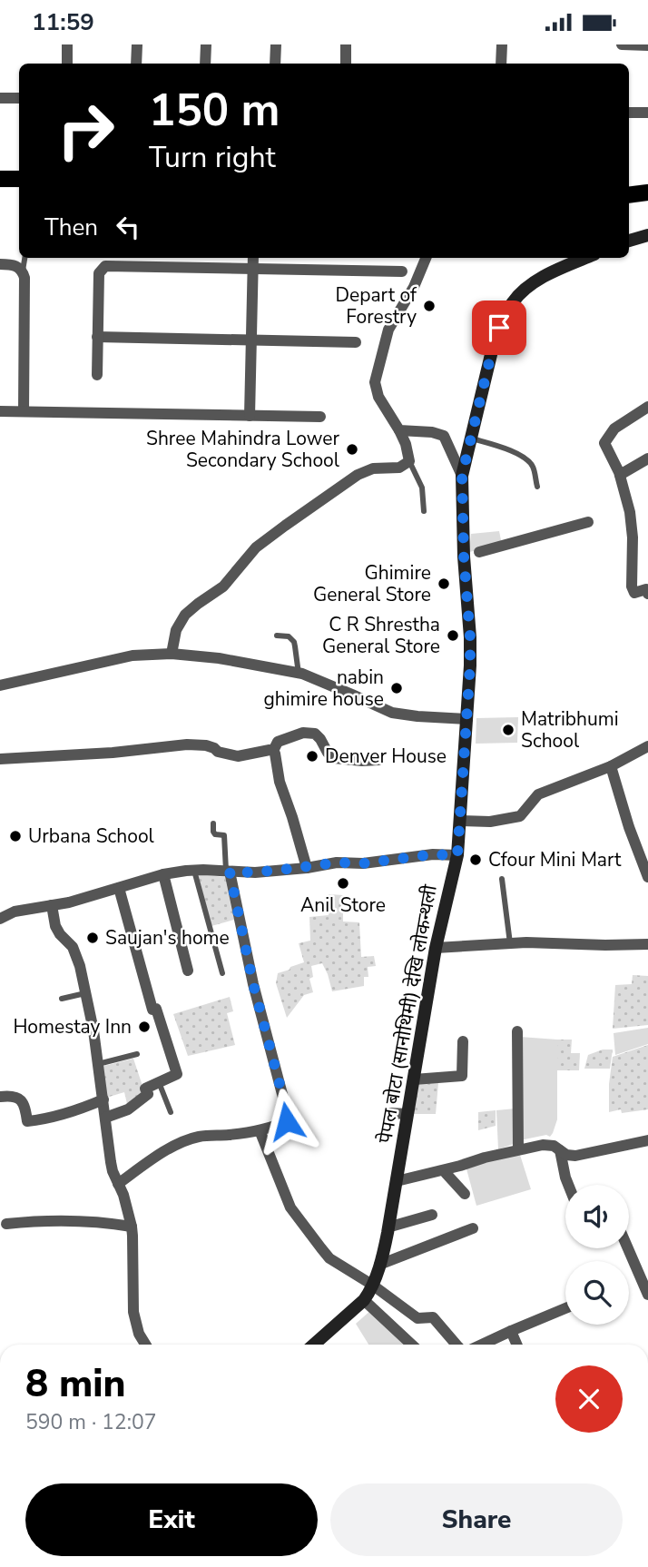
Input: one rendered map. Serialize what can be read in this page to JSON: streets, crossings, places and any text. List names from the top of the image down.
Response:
{
  "streets": {
    "main road": ["पेपल बोटा (सानोथिमी) देखि लोकन्थली"]
  },
  "places": [
    "Depart of Forestry",
    "Shree Mahindra Lower Secondary School",
    "Ghimire General Store",
    "C R Shrestha General Store",
    "nabin ghimire house",
    "Matribhumi School",
    "Denver House",
    "Urbana School",
    "Cfour Mini Mart",
    "Anil Store",
    "Saujan's home",
    "Homestay Inn"
  ],
  "page": {
    "status": "11:59",
    "turn": ["150 m", "Turn right"],
    "then": "Then",
    "heading": ["8 min", "590 m · 12:07"],
    "buttons": ["Exit", "Share"]
  }
}
